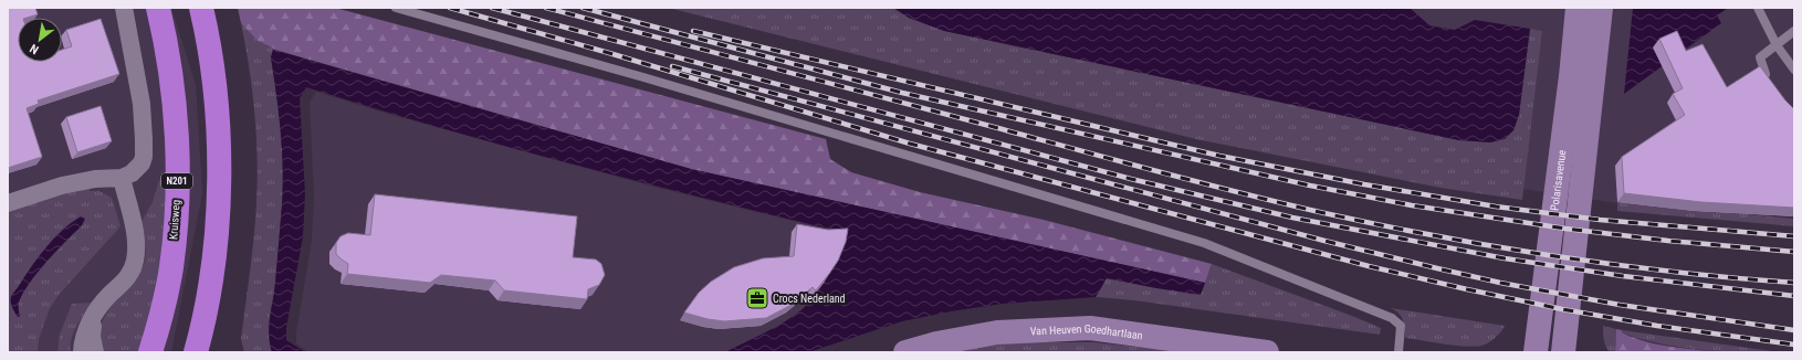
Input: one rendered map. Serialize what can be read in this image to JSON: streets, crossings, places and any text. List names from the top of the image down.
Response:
{
  "streets": {
    "highway": ["N201", "Kruisweg"],
    "main road": ["Polarisavenue", "Van Heuven Goedhartlaan"]
  },
  "places": {
    "office": ["Crocs Nederland"]
  },
  "north": "bottom left"
}
